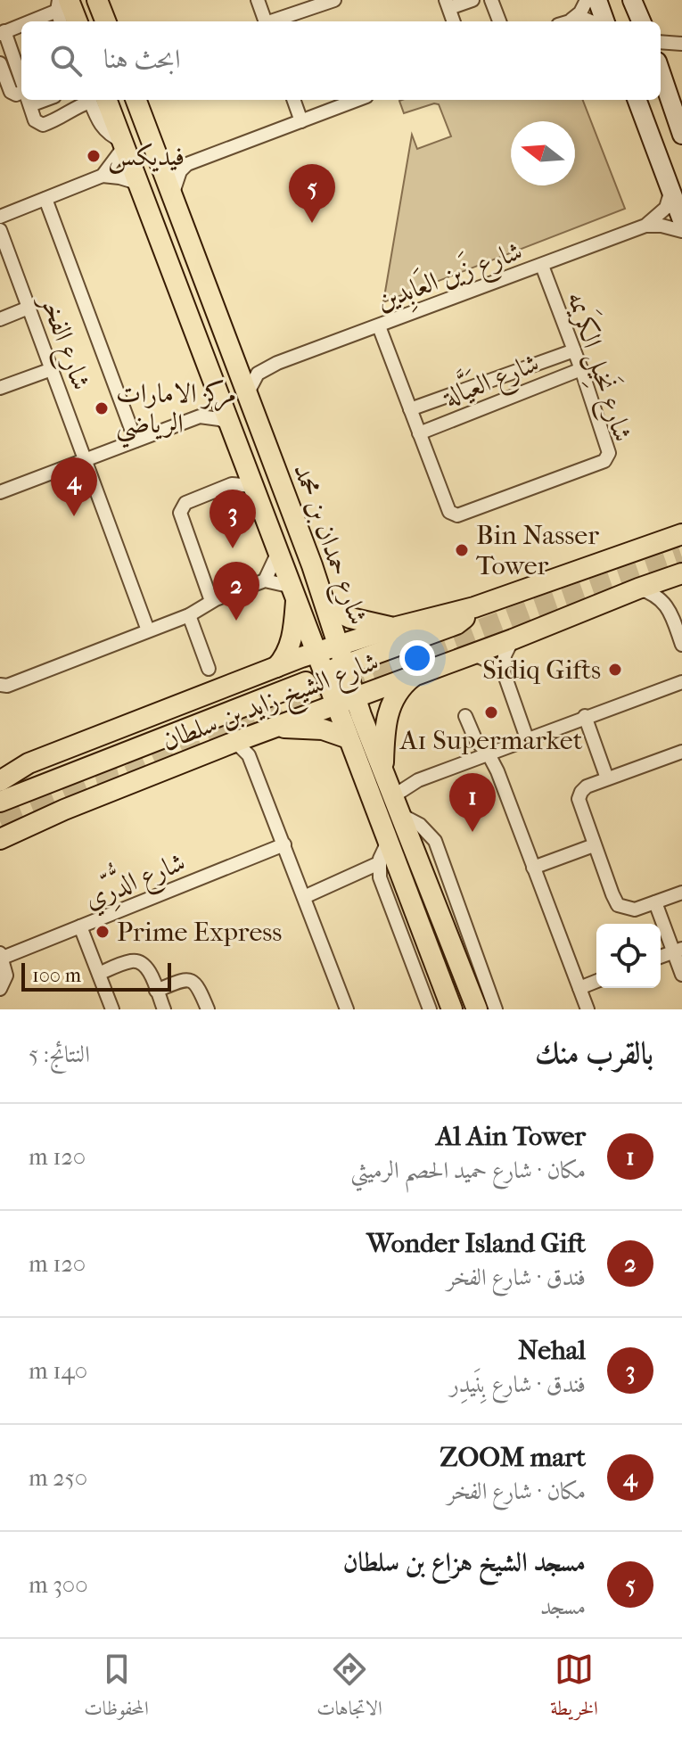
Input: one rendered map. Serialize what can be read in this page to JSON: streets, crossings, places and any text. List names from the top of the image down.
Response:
{
  "streets": {
    "main road": ["شارع حمدان بن محمد", "شارع الشيخ زايد بن سلطان"],
    "street": [
      "شارع زَين العَابِدين",
      "شارع الفخر",
      "شارع نَخِيل الكرَيمه",
      "شارع العَيَّالة",
      "شارع الدُّرِّي"
    ]
  },
  "crossings": [
    ["شارع زَين العَابِدين", "شارع نَخِيل الكرَيمه"],
    ["شارع نَخِيل الكرَيمه", "شارع العَيَّالة"],
    ["شارع حمدان بن محمد", "شارع الشيخ زايد بن سلطان"]
  ],
  "places": [
    "فيديكس",
    "مركز الامارات الرياضي",
    "Bin Nasser Tower",
    "Sidiq Gifts",
    "A1 Supermarket",
    "Prime Express"
  ],
  "scale_bar": "100 m",
  "north": "left",
  "page": {
    "search": "ابحث هنا",
    "pins": [
      "5",
      "4",
      "3",
      "2",
      "1"
    ],
    "scale": "100 m",
    "heading": ["بالقرب منك", "النتائج: 5"],
    "list": [
      {
        "mark": "1",
        "name": "Al Ain Tower",
        "note": "مكان · شارع حميد الحصم الرميثي",
        "value": "120 m"
      },
      {
        "mark": "2",
        "name": "Wonder Island Gift",
        "note": "فندق · شارع الفخر",
        "value": "120 m"
      },
      {
        "mark": "3",
        "name": "Nehal",
        "note": "فندق · شارع بِنَيدِر",
        "value": "140 m"
      },
      {
        "mark": "4",
        "name": "ZOOM mart",
        "note": "مكان · شارع الفخر",
        "value": "250 m"
      },
      {
        "mark": "5",
        "name": "مسجد الشيخ هزاع بن سلطان",
        "note": "مسجد",
        "value": "300 m"
      }
    ],
    "nav": ["الخريطة", "الاتجاهات", "المحفوظات"]
  }
}
